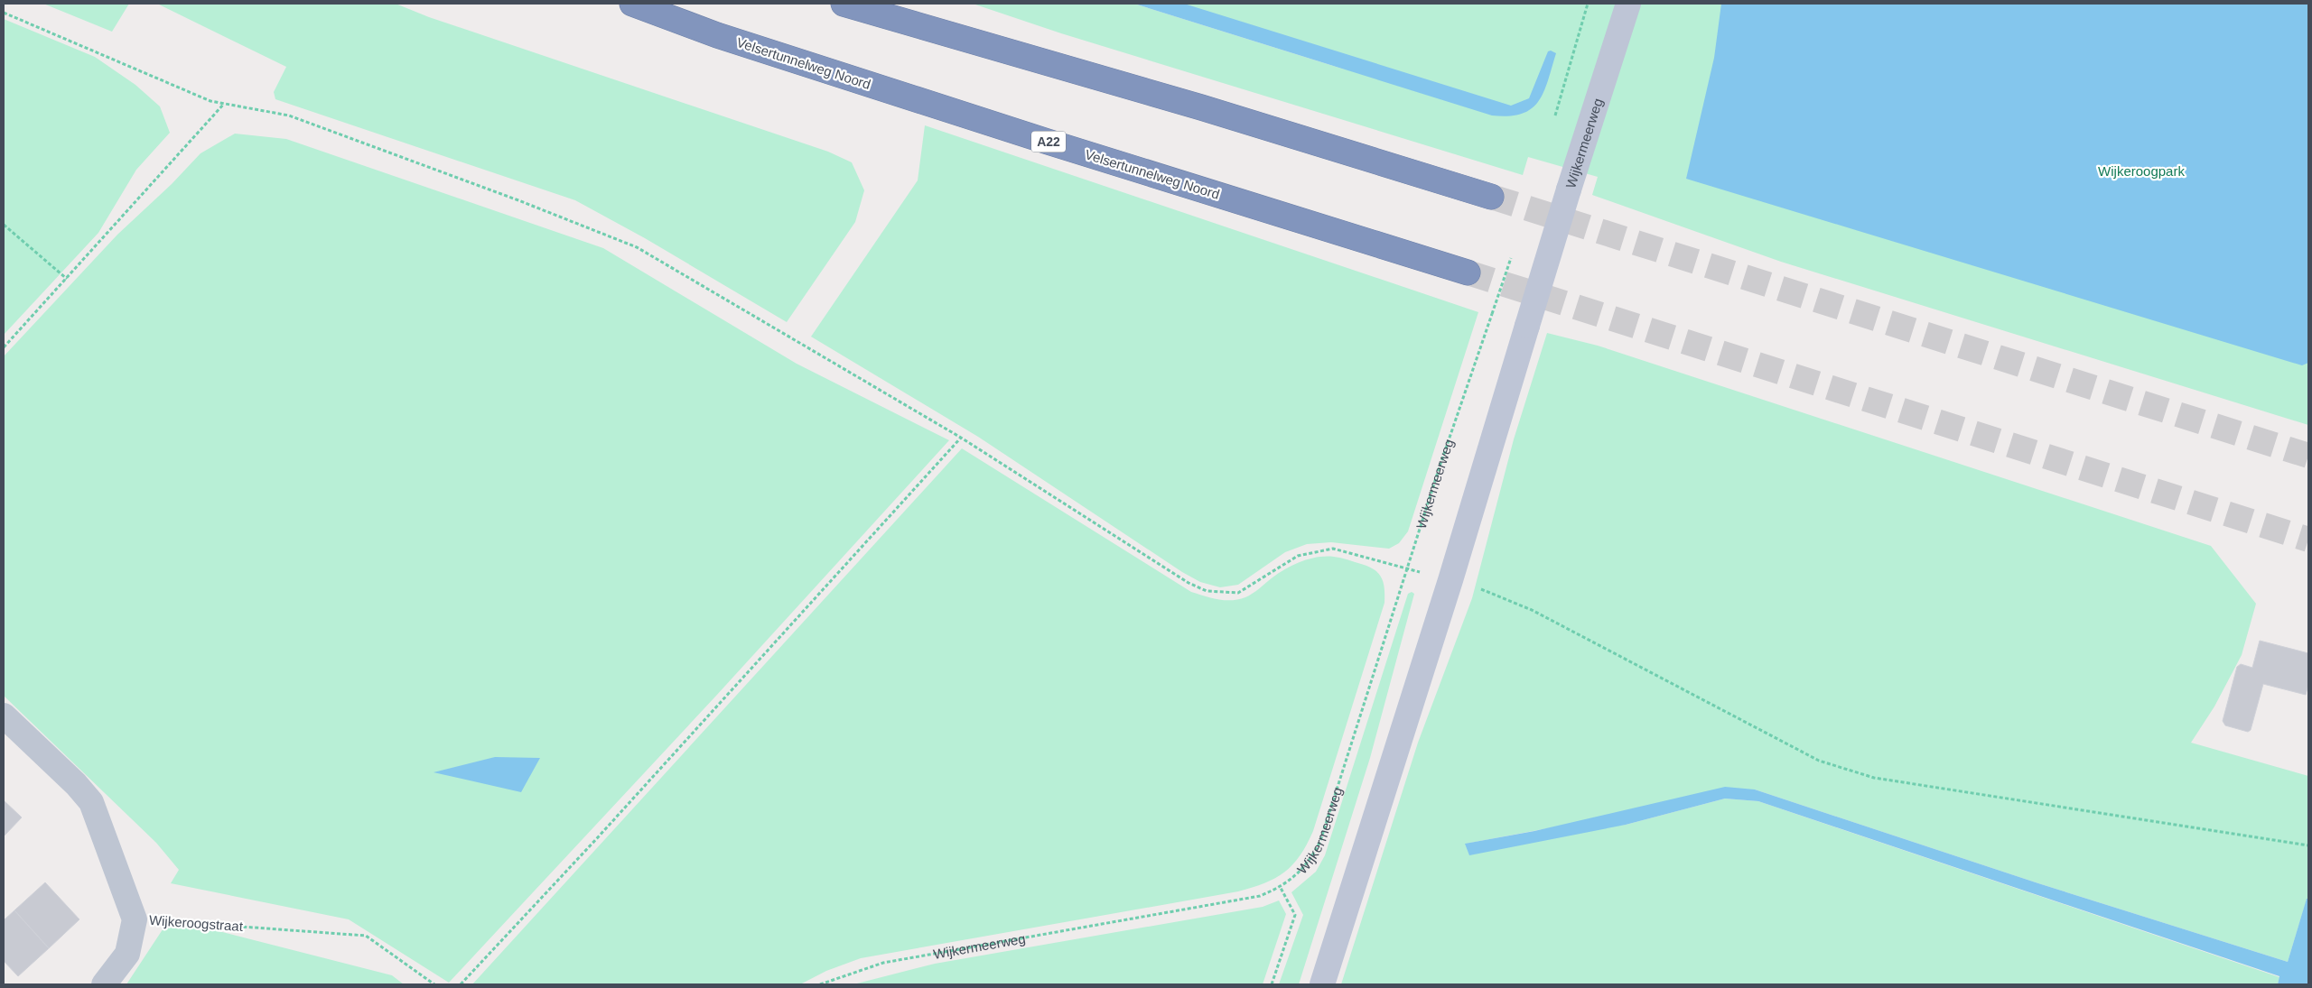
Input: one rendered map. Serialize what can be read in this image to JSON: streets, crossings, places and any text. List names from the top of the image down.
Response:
{
  "streets": {
    "highway": ["Velsertunnelweg Noord", "A22"],
    "street": ["Wijkermeerweg", "Wijkeroogstraat"]
  },
  "parks": ["Wijkeroogpark"]
}
